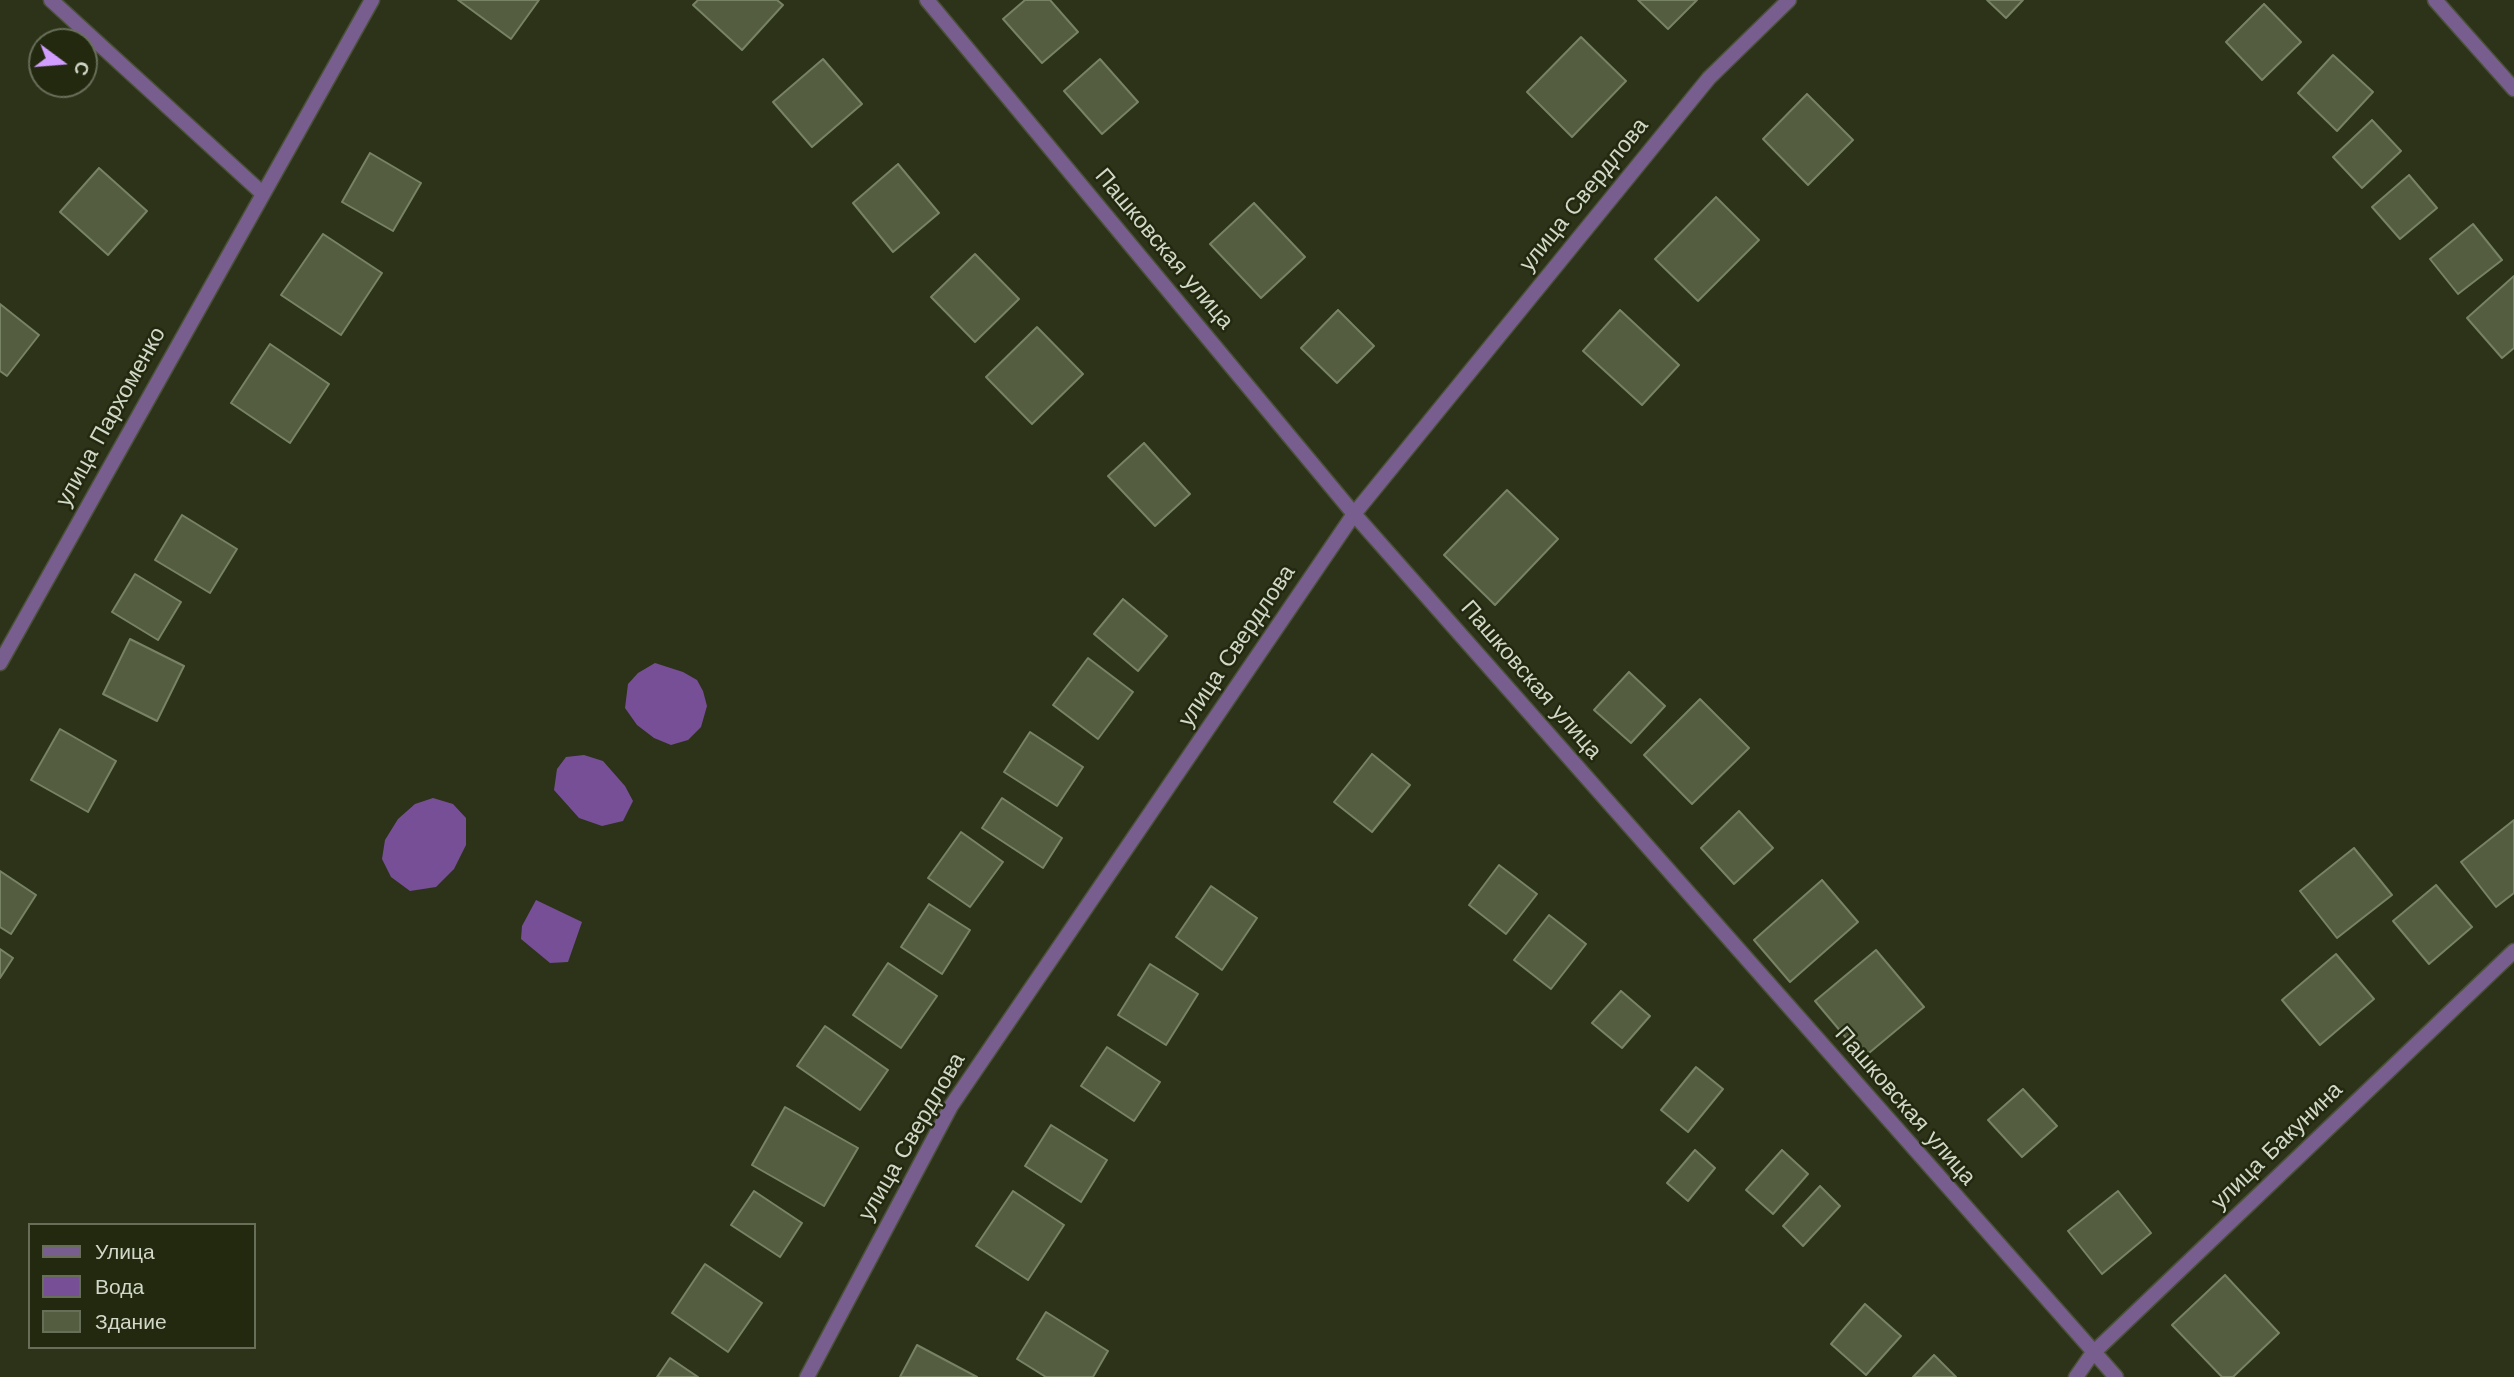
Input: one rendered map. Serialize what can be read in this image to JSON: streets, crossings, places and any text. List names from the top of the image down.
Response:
{
  "streets": {
    "street": [
      "улица Свердлова",
      "Пашковская улица",
      "улица Пархоменко",
      "улица Бакунина"
    ]
  },
  "crossings": [
    ["улица Свердлова", "Пашковская улица"],
    ["Пашковская улица", "улица Бакунина"]
  ],
  "legend": ["Улица", "Вода", "Здание"],
  "north": "right"
}
